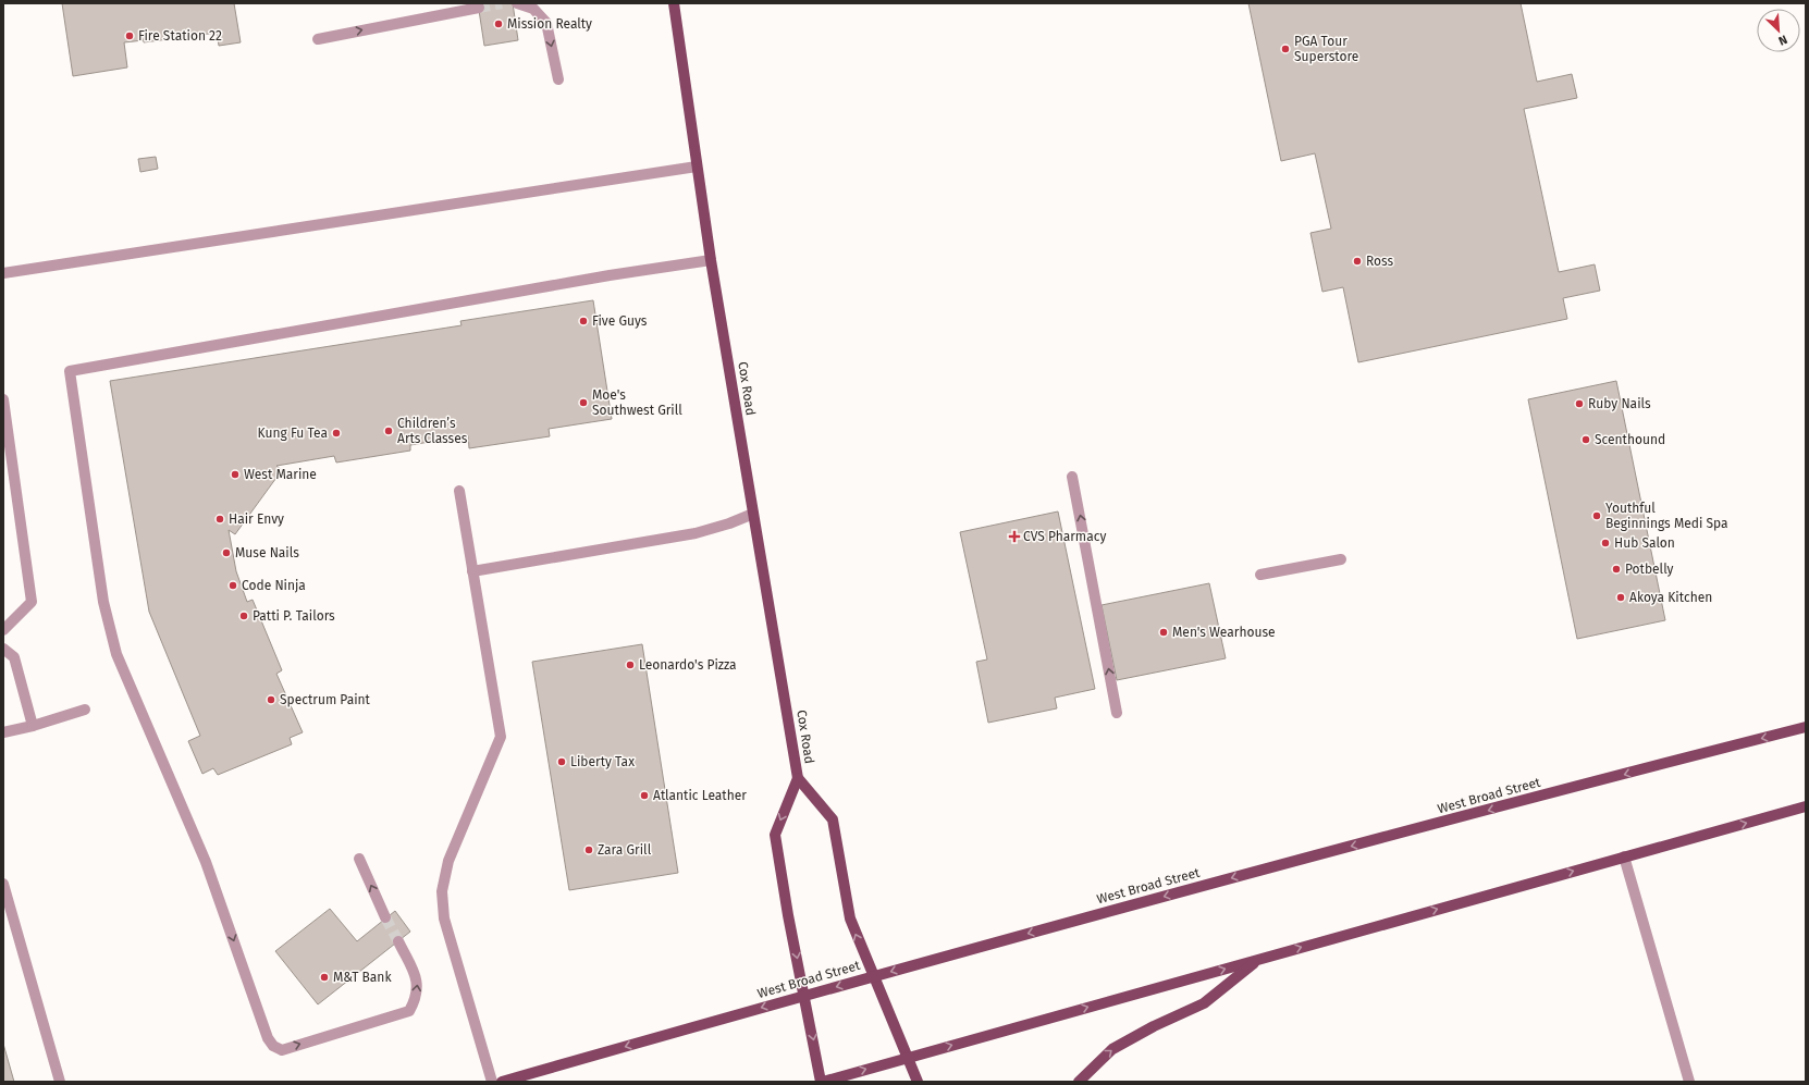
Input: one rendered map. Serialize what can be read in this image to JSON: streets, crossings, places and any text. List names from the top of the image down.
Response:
{
  "streets": {
    "main road": ["Cox Road", "West Broad Street"]
  },
  "crossings": [
    ["Cox Road", "West Broad Street"]
  ],
  "places": {
    "other": [
      "Mission Realty",
      "Fire Station 22",
      "PGA Tour Superstore",
      "Ross",
      "Five Guys",
      "Moe's Southwest Grill",
      "Ruby Nails",
      "Children’s Arts Classes",
      "Kung Fu Tea",
      "Scenthound",
      "West Marine",
      "Youthful Beginnings Medi Spa",
      "Hair Envy",
      "Hub Salon",
      "Muse Nails",
      "Potbelly",
      "Code Ninja",
      "Akoya Kitchen",
      "Patti P. Tailors",
      "Men's Wearhouse",
      "Leonardo's Pizza",
      "Spectrum Paint",
      "Liberty Tax",
      "Atlantic Leather",
      "Zara Grill",
      "M&T Bank"
    ],
    "health": ["CVS Pharmacy"]
  },
  "north": "bottom right"
}
